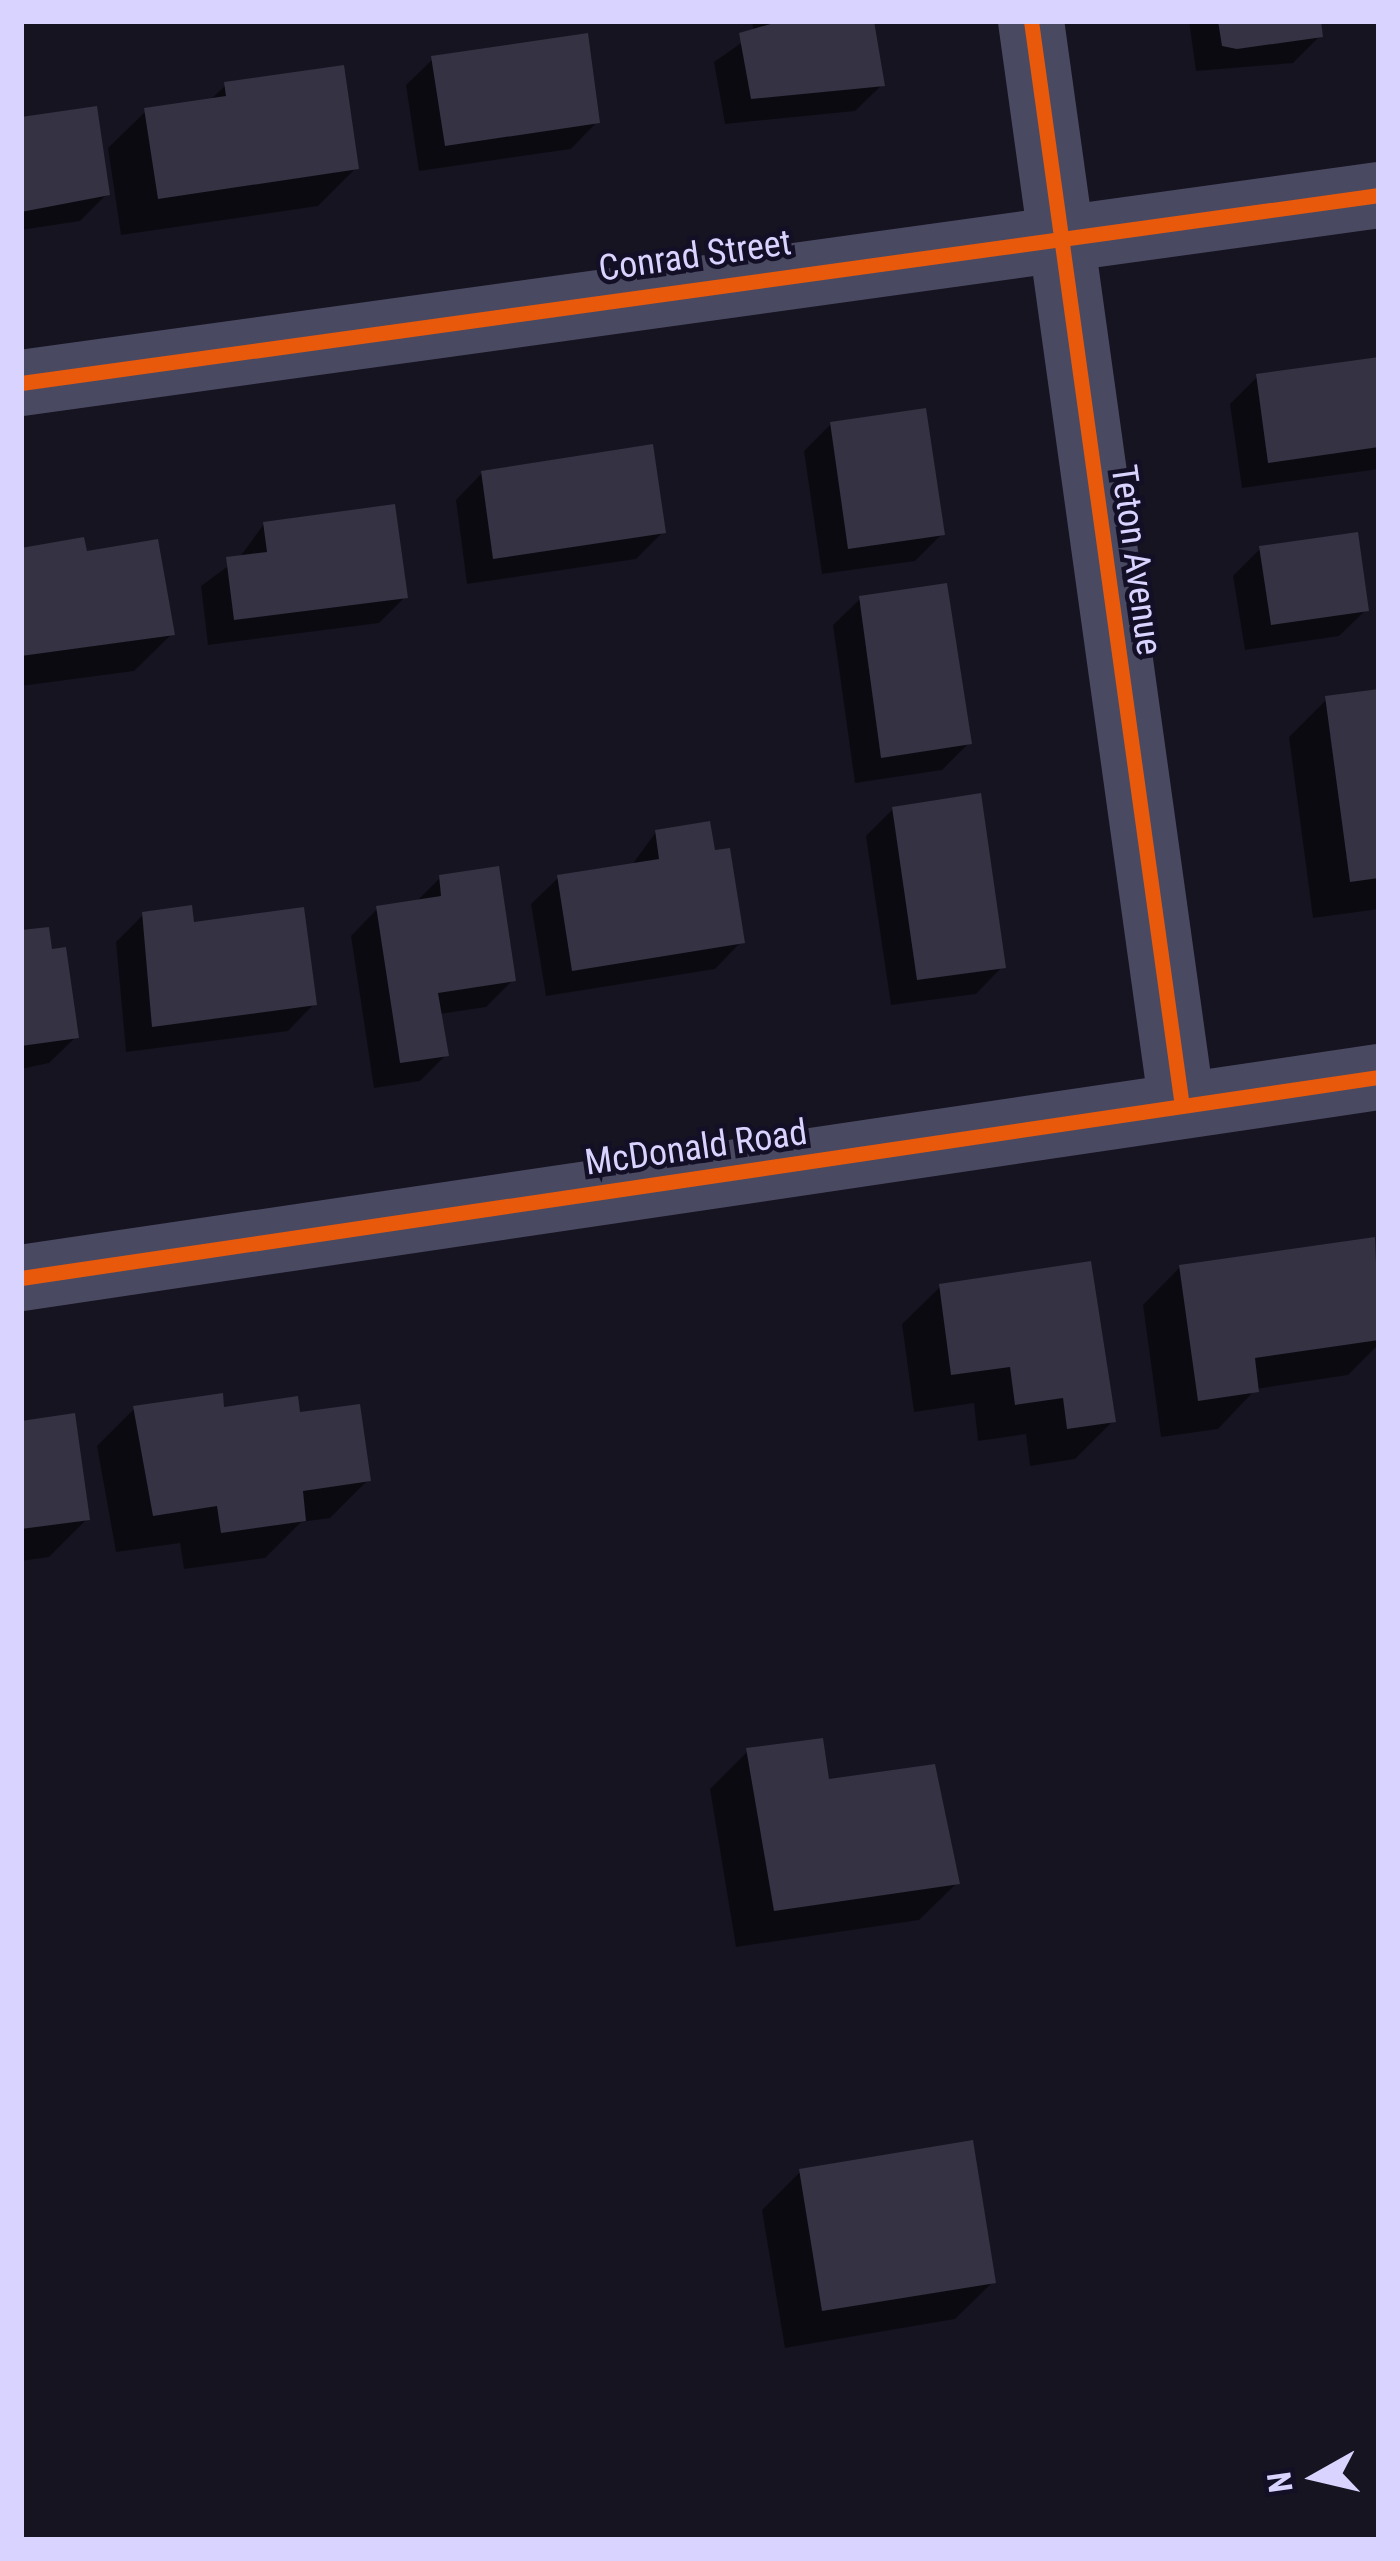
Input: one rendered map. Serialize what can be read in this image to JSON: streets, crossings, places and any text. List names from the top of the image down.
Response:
{
  "streets": {
    "street": ["Conrad Street", "Teton Avenue", "McDonald Road"]
  },
  "crossings": [
    ["Conrad Street", "Teton Avenue"],
    ["Teton Avenue", "McDonald Road"]
  ],
  "north": "left"
}
